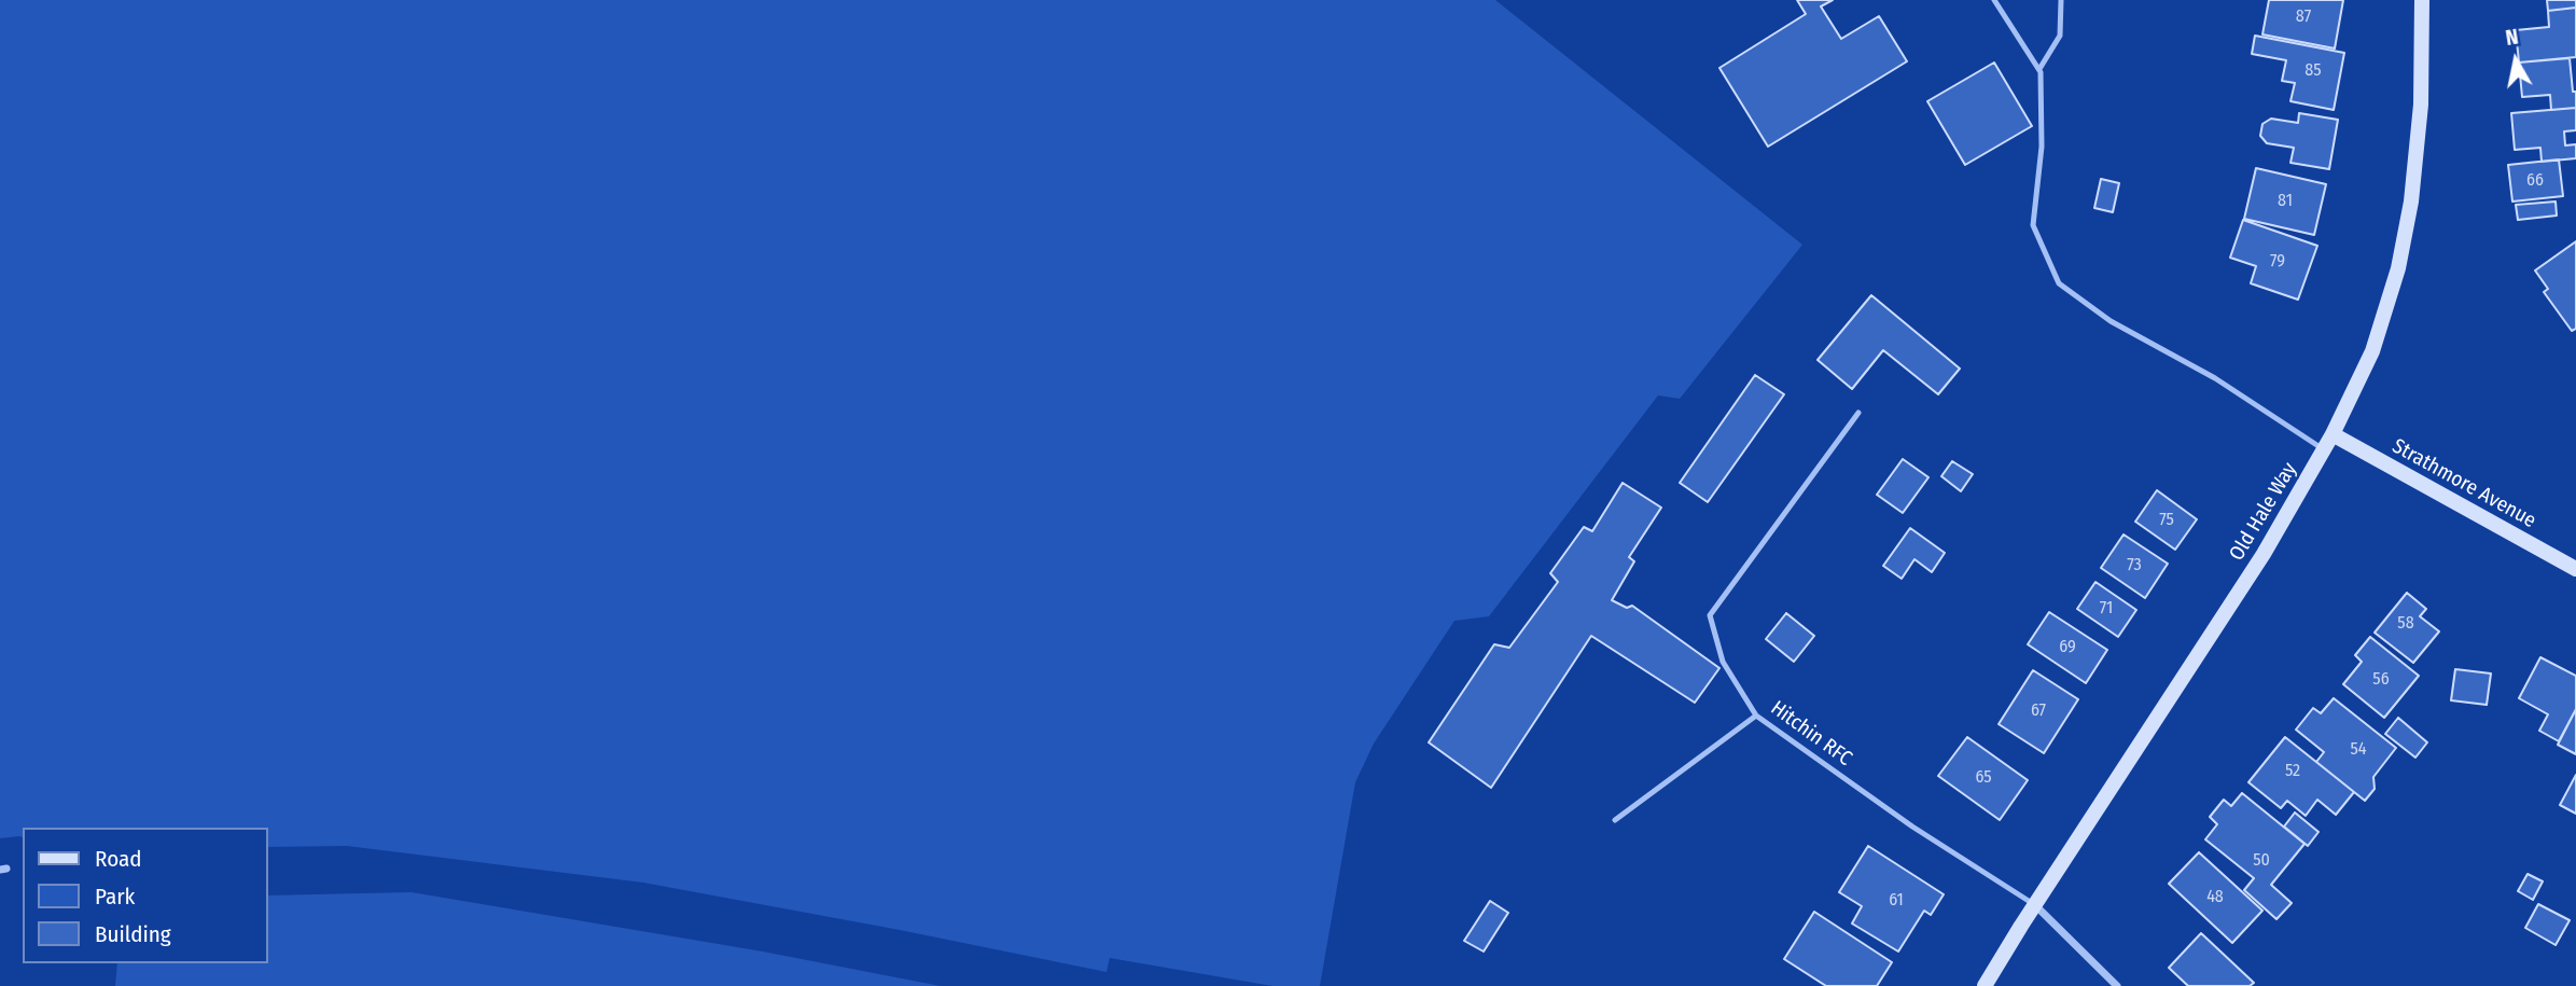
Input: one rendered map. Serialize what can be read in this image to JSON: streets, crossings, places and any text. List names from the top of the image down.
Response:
{
  "streets": {
    "street": ["Strathmore Avenue", "Old Hale Way"],
    "lane": ["Hitchin RFC"]
  },
  "crossings": [
    ["Strathmore Avenue", "Old Hale Way"],
    ["Old Hale Way", "Hitchin RFC"]
  ],
  "house_numbers": [
    "87",
    "85",
    "66",
    "81",
    "79",
    "75",
    "73",
    "71",
    "58",
    "69",
    "56",
    "67",
    "54",
    "52",
    "65",
    "50",
    "48",
    "61"
  ],
  "legend": ["Road", "Park", "Building"],
  "north": "top"
}
